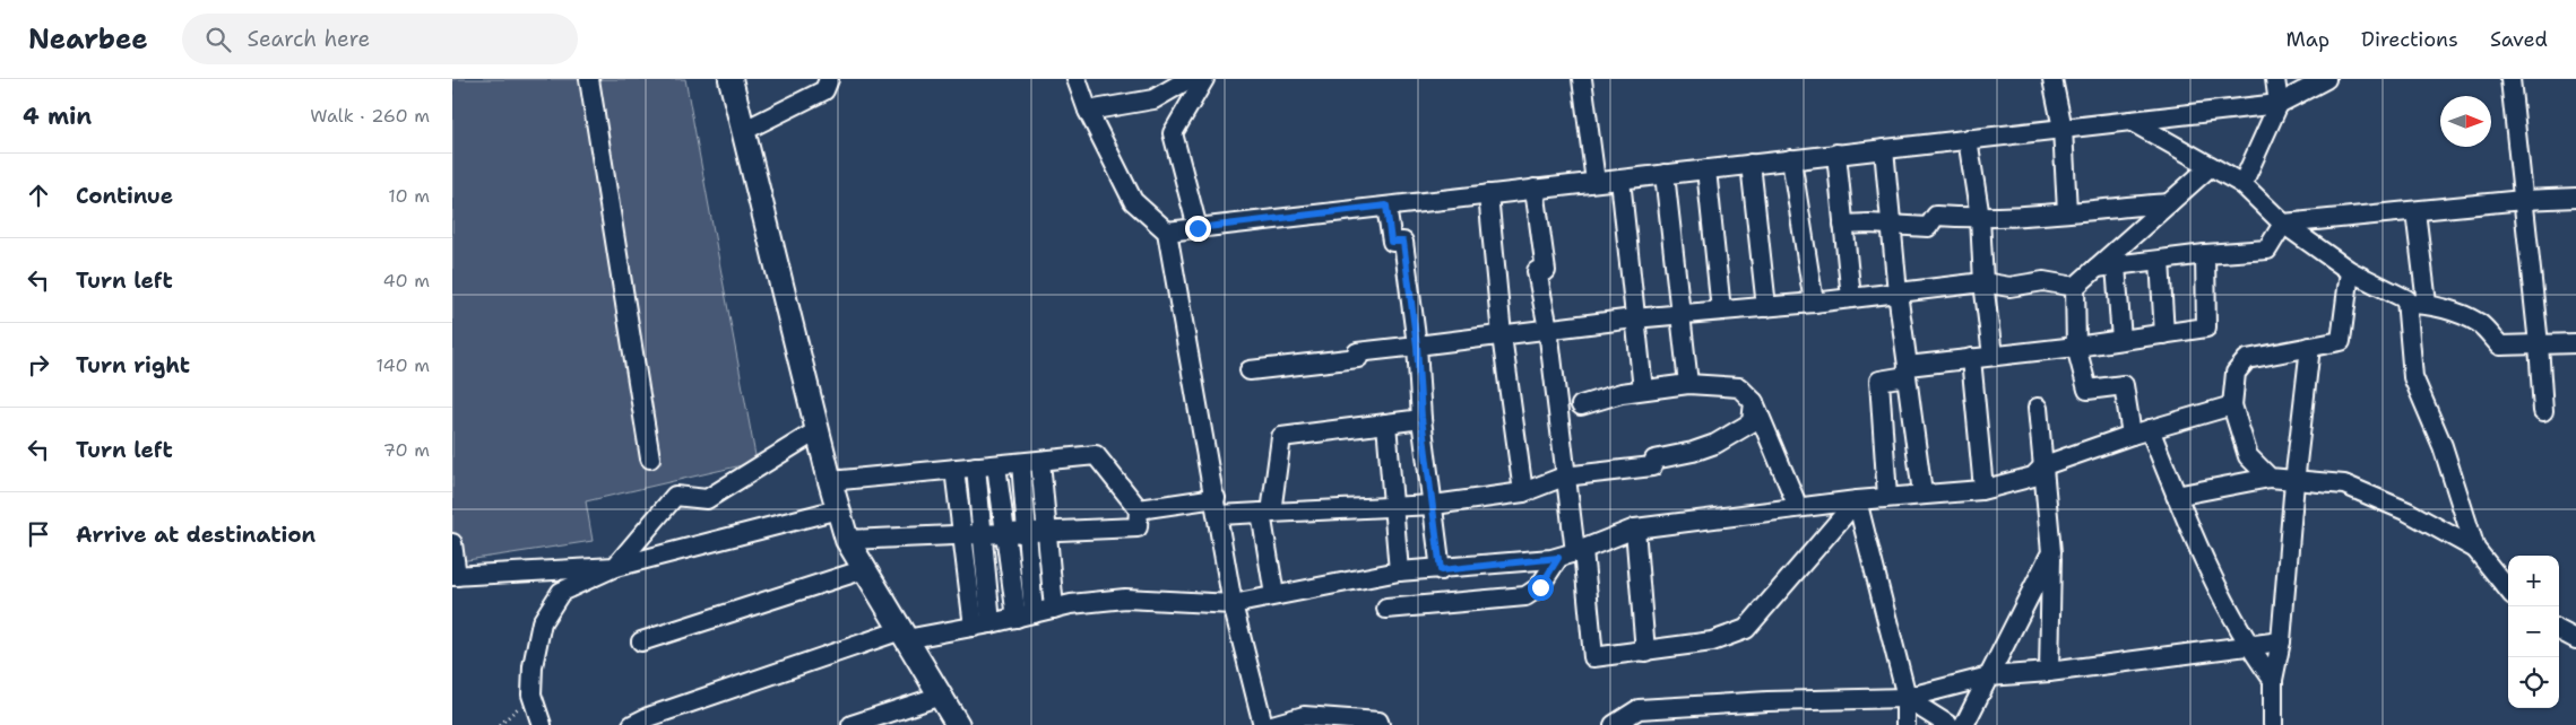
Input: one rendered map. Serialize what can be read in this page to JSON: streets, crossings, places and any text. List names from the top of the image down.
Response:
{
  "north": "right",
  "page": {
    "header": "Nearbee",
    "search": "Search here",
    "nav": ["Map", "Directions", "Saved"],
    "heading": ["4 min", "Walk · 260 m"],
    "list": [
      ["Continue", "10 m"],
      ["Turn left", "40 m"],
      ["Turn right", "140 m"],
      ["Turn left", "70 m"],
      "Arrive at destination"
    ],
    "map_buttons": ["+", "−"]
  }
}
